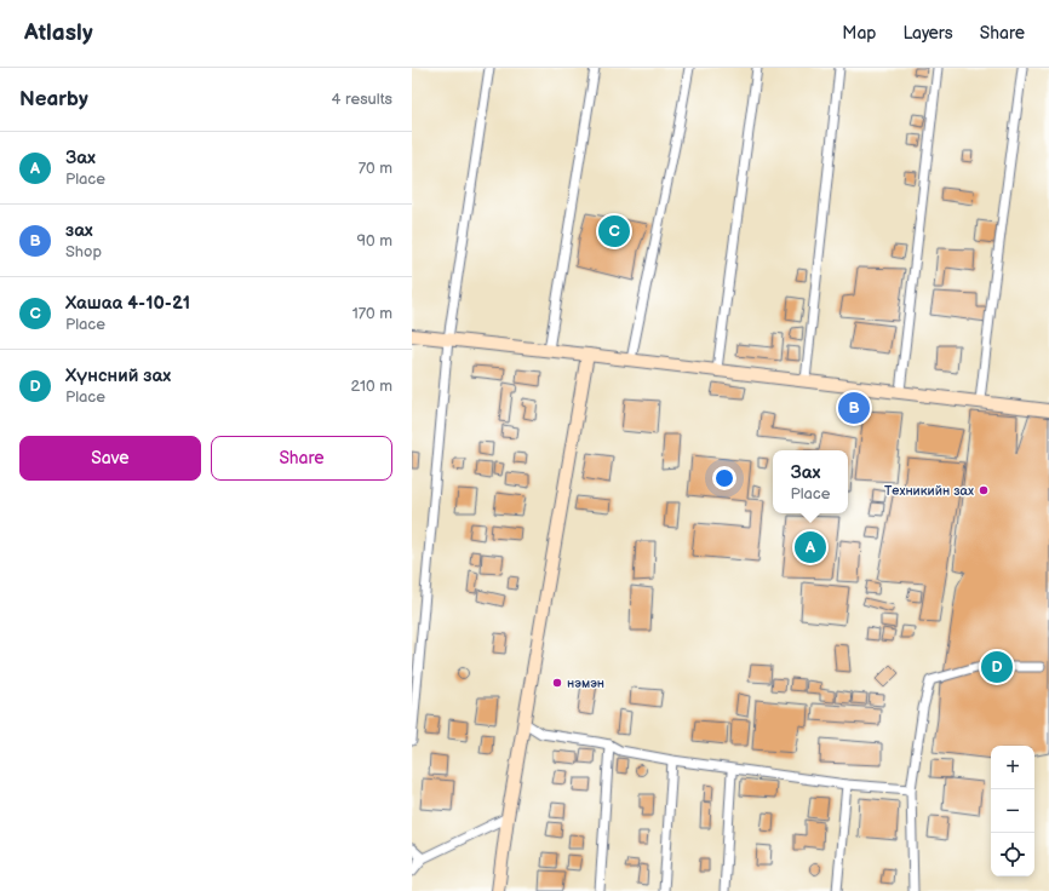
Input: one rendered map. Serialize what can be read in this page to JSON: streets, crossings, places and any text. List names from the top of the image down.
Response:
{
  "places": ["Техникийн зах", "нэмэн"],
  "page": {
    "header": "Atlasly",
    "nav": ["Map", "Layers", "Share"],
    "heading": ["Nearby", "4 results"],
    "list": [
      {
        "mark": "A",
        "name": "Зах",
        "note": "Place",
        "value": "70 m"
      },
      {
        "mark": "B",
        "name": "зах",
        "note": "Shop",
        "value": "90 m"
      },
      {
        "mark": "C",
        "name": "Хашаа 4-10-21",
        "note": "Place",
        "value": "170 m"
      },
      {
        "mark": "D",
        "name": "Хүнсний зах",
        "note": "Place",
        "value": "210 m"
      }
    ],
    "pins": [
      "C",
      "B",
      "A",
      "D"
    ],
    "buttons": ["Save", "Share"],
    "popup": ["Зах", "Place"],
    "map_buttons": ["+", "−"]
  }
}
